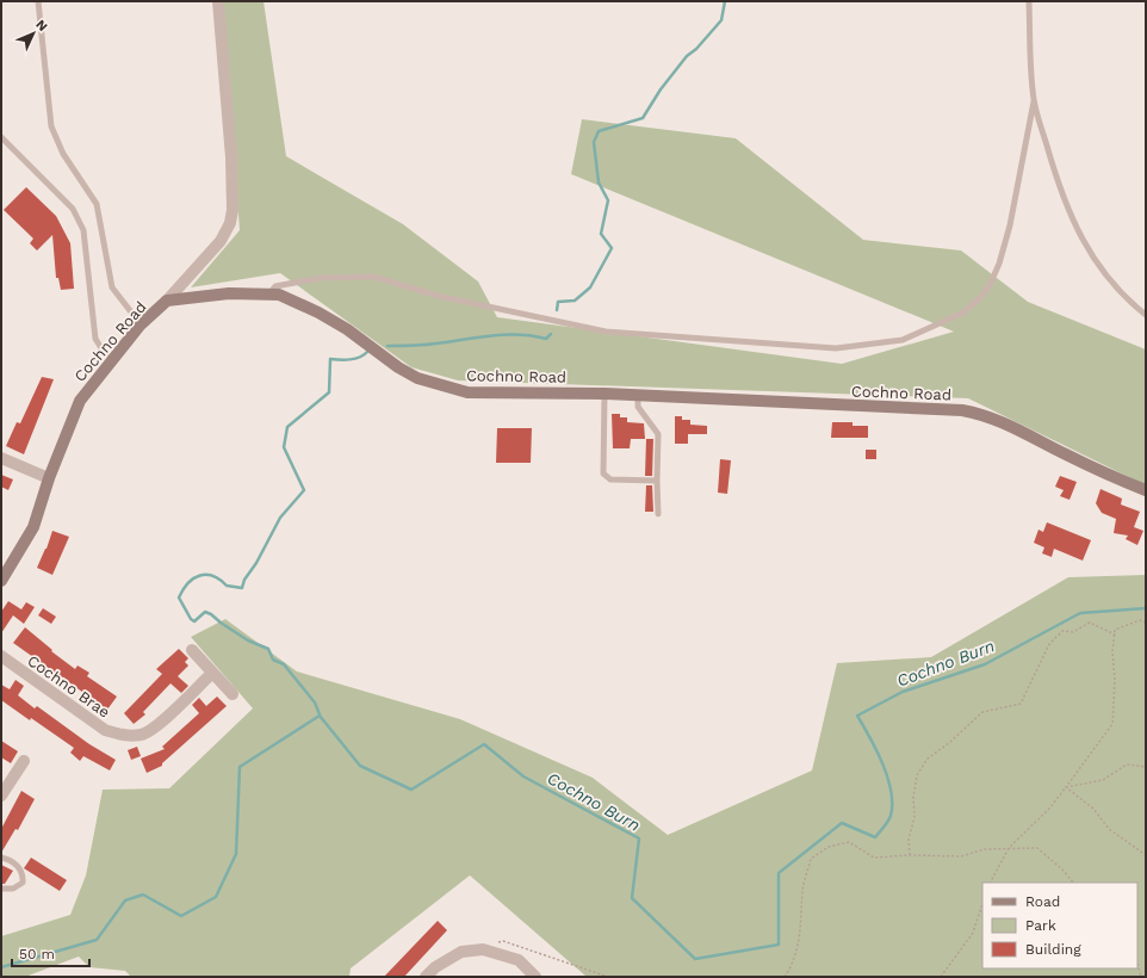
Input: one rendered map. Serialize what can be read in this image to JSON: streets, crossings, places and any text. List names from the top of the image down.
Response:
{
  "streets": {
    "street": ["Cochno Road", "Cochno Brae"]
  },
  "water": ["Cochno Burn"],
  "legend": ["Road", "Park", "Building"],
  "scale_bar": "50 m",
  "north": "top right"
}
